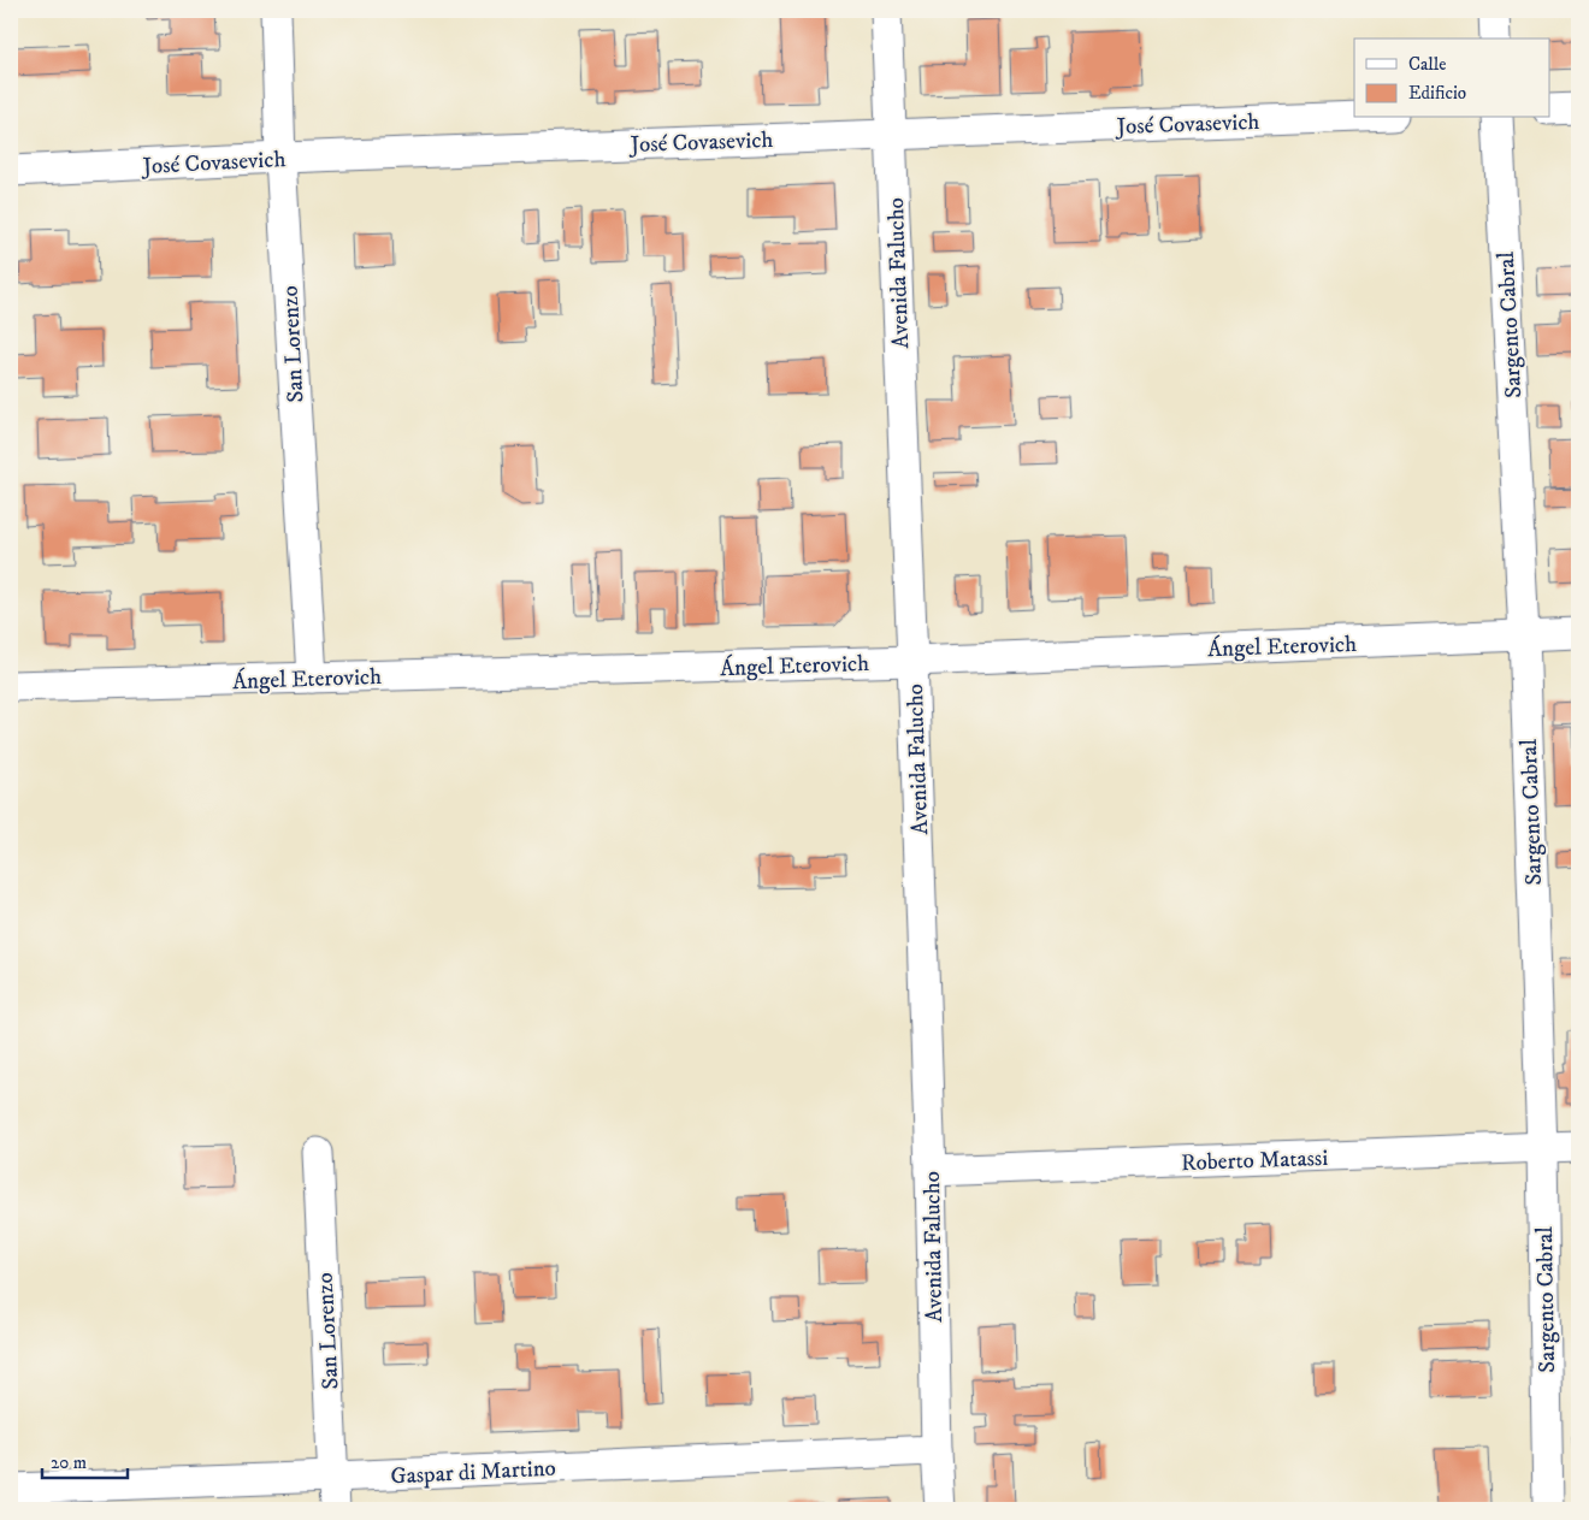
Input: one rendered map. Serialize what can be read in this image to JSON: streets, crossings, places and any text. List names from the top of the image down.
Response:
{
  "streets": {
    "street": [
      "José Covasevich",
      "Avenida Falucho",
      "Sargento Cabral",
      "San Lorenzo",
      "Ángel Eterovich",
      "Roberto Matassi",
      "Gaspar di Martino"
    ]
  },
  "crossings": [
    ["José Covasevich", "Avenida Falucho"],
    ["José Covasevich", "San Lorenzo"],
    ["Avenida Falucho", "Ángel Eterovich"],
    ["Avenida Falucho", "Roberto Matassi"],
    ["Avenida Falucho", "Gaspar di Martino"],
    ["Sargento Cabral", "Ángel Eterovich"],
    ["Sargento Cabral", "Roberto Matassi"],
    ["San Lorenzo", "Ángel Eterovich"],
    ["San Lorenzo", "Gaspar di Martino"]
  ],
  "legend": ["Calle", "Edificio"],
  "scale_bar": "20 m"
}
